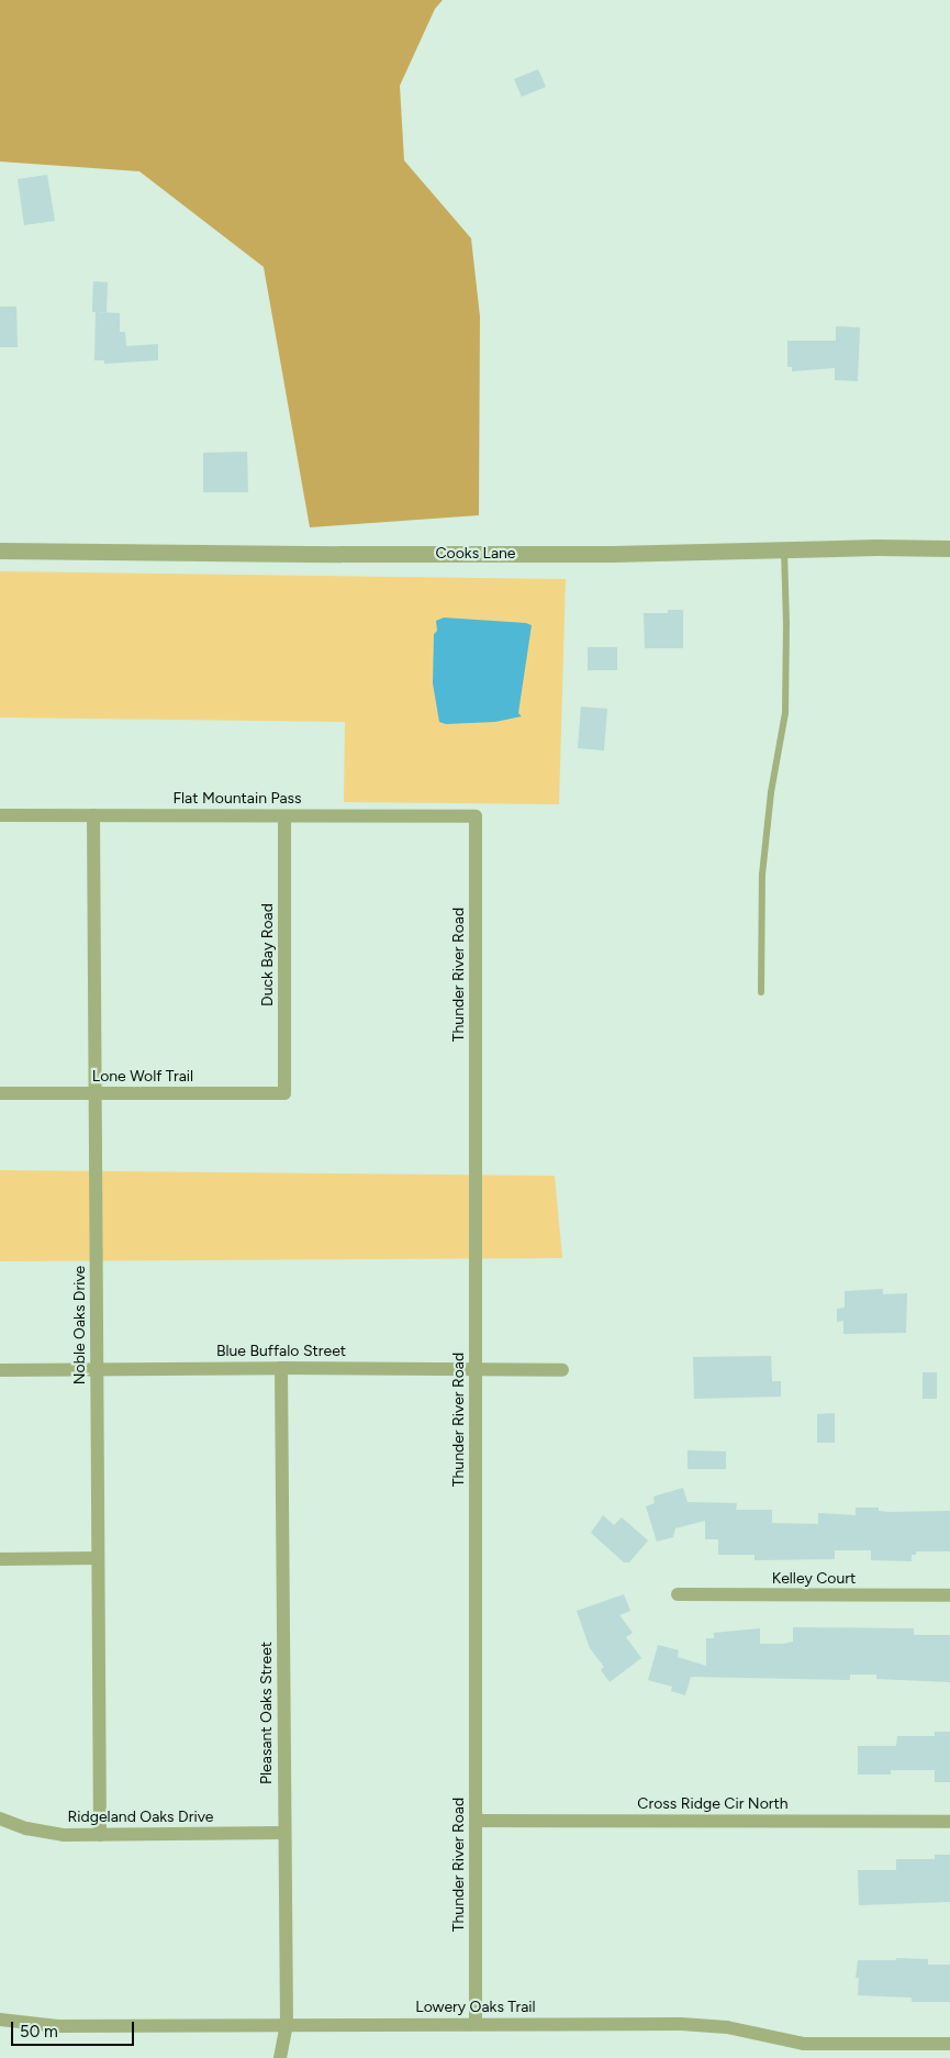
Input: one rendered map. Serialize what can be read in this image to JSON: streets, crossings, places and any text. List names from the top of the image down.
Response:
{
  "streets": {
    "street": [
      "Cooks Lane",
      "Flat Mountain Pass",
      "Duck Bay Road",
      "Thunder River Road",
      "Lone Wolf Trail",
      "Noble Oaks Drive",
      "Blue Buffalo Street",
      "Kelley Court",
      "Pleasant Oaks Street",
      "Cross Ridge Cir North",
      "Ridgeland Oaks Drive",
      "Lowery Oaks Trail"
    ]
  },
  "crossings": [
    ["Flat Mountain Pass", "Duck Bay Road"],
    ["Flat Mountain Pass", "Thunder River Road"],
    ["Flat Mountain Pass", "Noble Oaks Drive"],
    ["Duck Bay Road", "Lone Wolf Trail"],
    ["Thunder River Road", "Blue Buffalo Street"],
    ["Thunder River Road", "Cross Ridge Cir North"],
    ["Thunder River Road", "Lowery Oaks Trail"],
    ["Lone Wolf Trail", "Noble Oaks Drive"],
    ["Noble Oaks Drive", "Blue Buffalo Street"],
    ["Noble Oaks Drive", "Ridgeland Oaks Drive"],
    ["Blue Buffalo Street", "Pleasant Oaks Street"],
    ["Pleasant Oaks Street", "Ridgeland Oaks Drive"],
    ["Pleasant Oaks Street", "Lowery Oaks Trail"]
  ],
  "scale_bar": "50 m"
}
